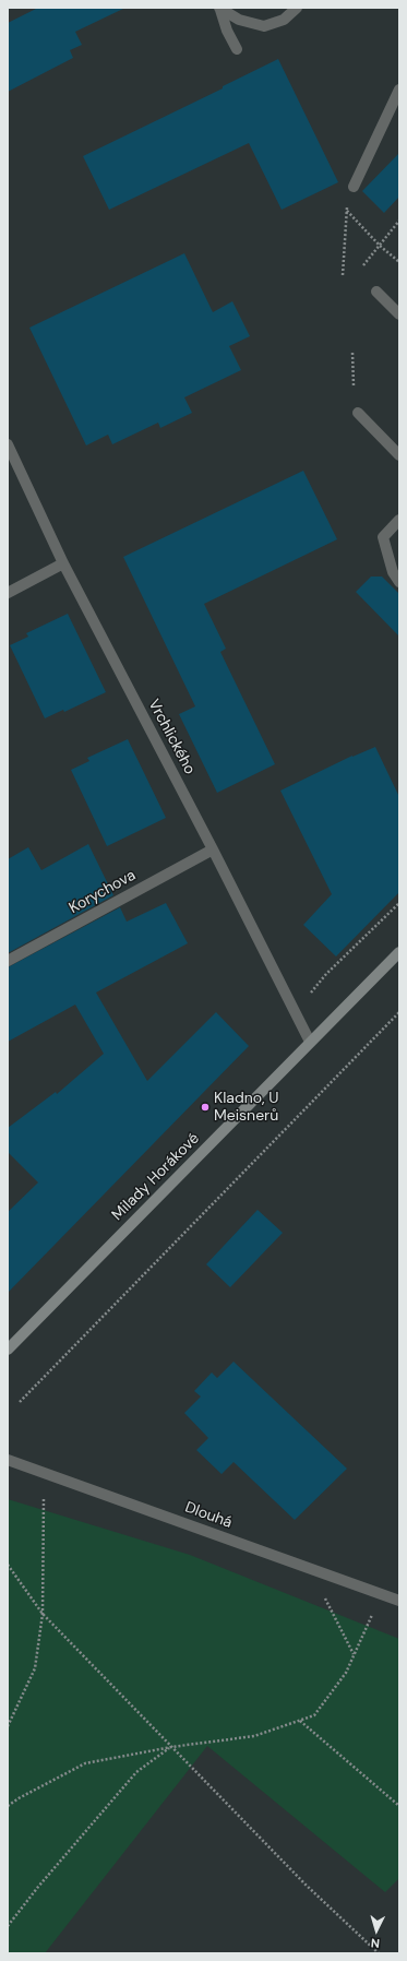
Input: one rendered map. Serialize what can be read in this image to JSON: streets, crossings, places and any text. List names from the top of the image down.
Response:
{
  "streets": {
    "main road": ["Milady Horákové"],
    "street": ["Vrchlického", "Korychova", "Dlouhá"]
  },
  "crossings": [
    ["Vrchlického", "Korychova"],
    ["Vrchlického", "Milady Horákové"]
  ],
  "places": ["Kladno, U Meisnerů"],
  "north": "bottom"
}
